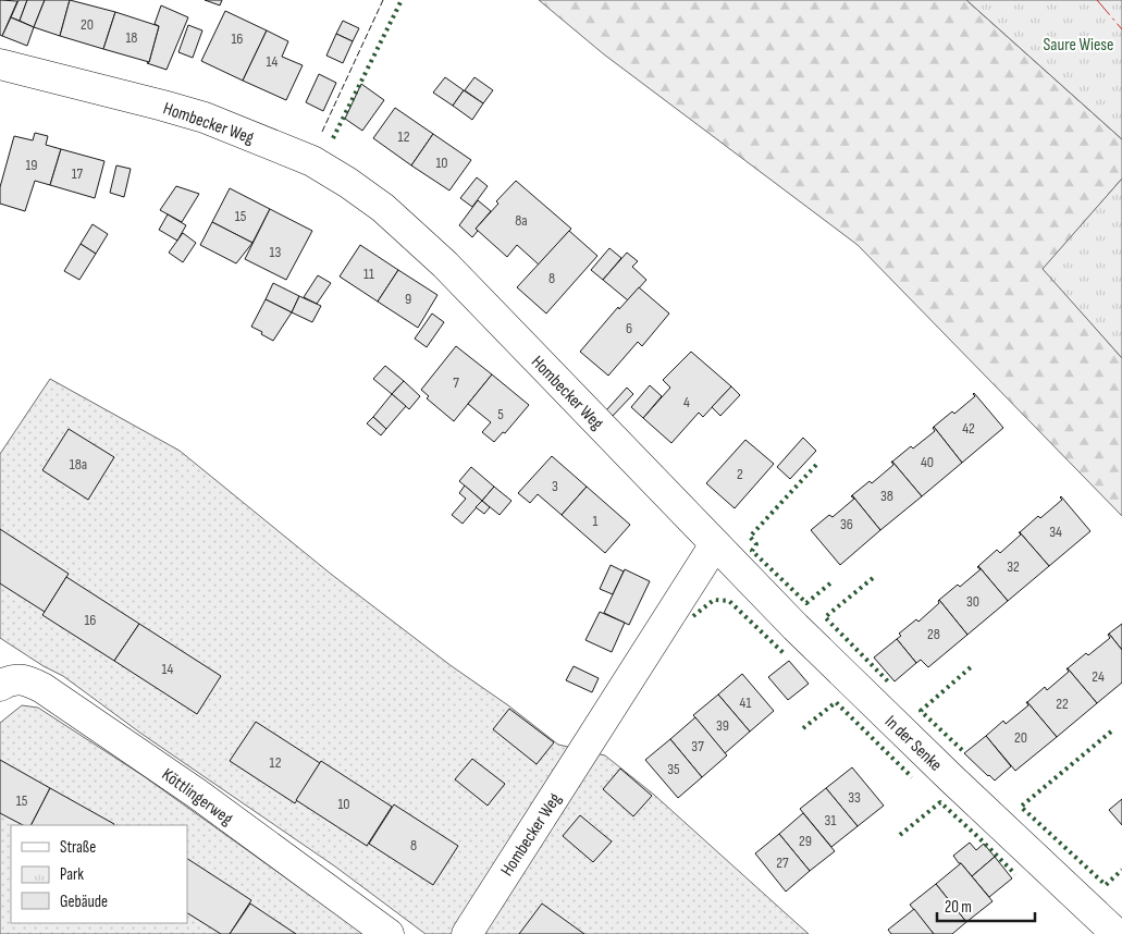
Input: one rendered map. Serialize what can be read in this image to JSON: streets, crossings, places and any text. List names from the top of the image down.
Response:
{
  "streets": {
    "street": ["Hombecker Weg", "In der Senke", "Köttlingerweg"]
  },
  "crossings": [
    ["Hombecker Weg", "In der Senke"]
  ],
  "parks": ["Saure Wiese"],
  "house_numbers": [
    "20",
    "18",
    "16",
    "14",
    "12",
    "10",
    "19",
    "17",
    "15",
    "8a",
    "13",
    "11",
    "8",
    "9",
    "6",
    "7",
    "4",
    "5",
    "42",
    "40",
    "18a",
    "2",
    "3",
    "38",
    "1",
    "36",
    "34",
    "32",
    "30",
    "16",
    "28",
    "14",
    "24",
    "41",
    "22",
    "39",
    "20",
    "37",
    "12",
    "35",
    "33",
    "15",
    "10",
    "31",
    "29",
    "8",
    "27"
  ],
  "legend": ["Straße", "Park", "Gebäude"],
  "scale_bar": "20 m"
}
